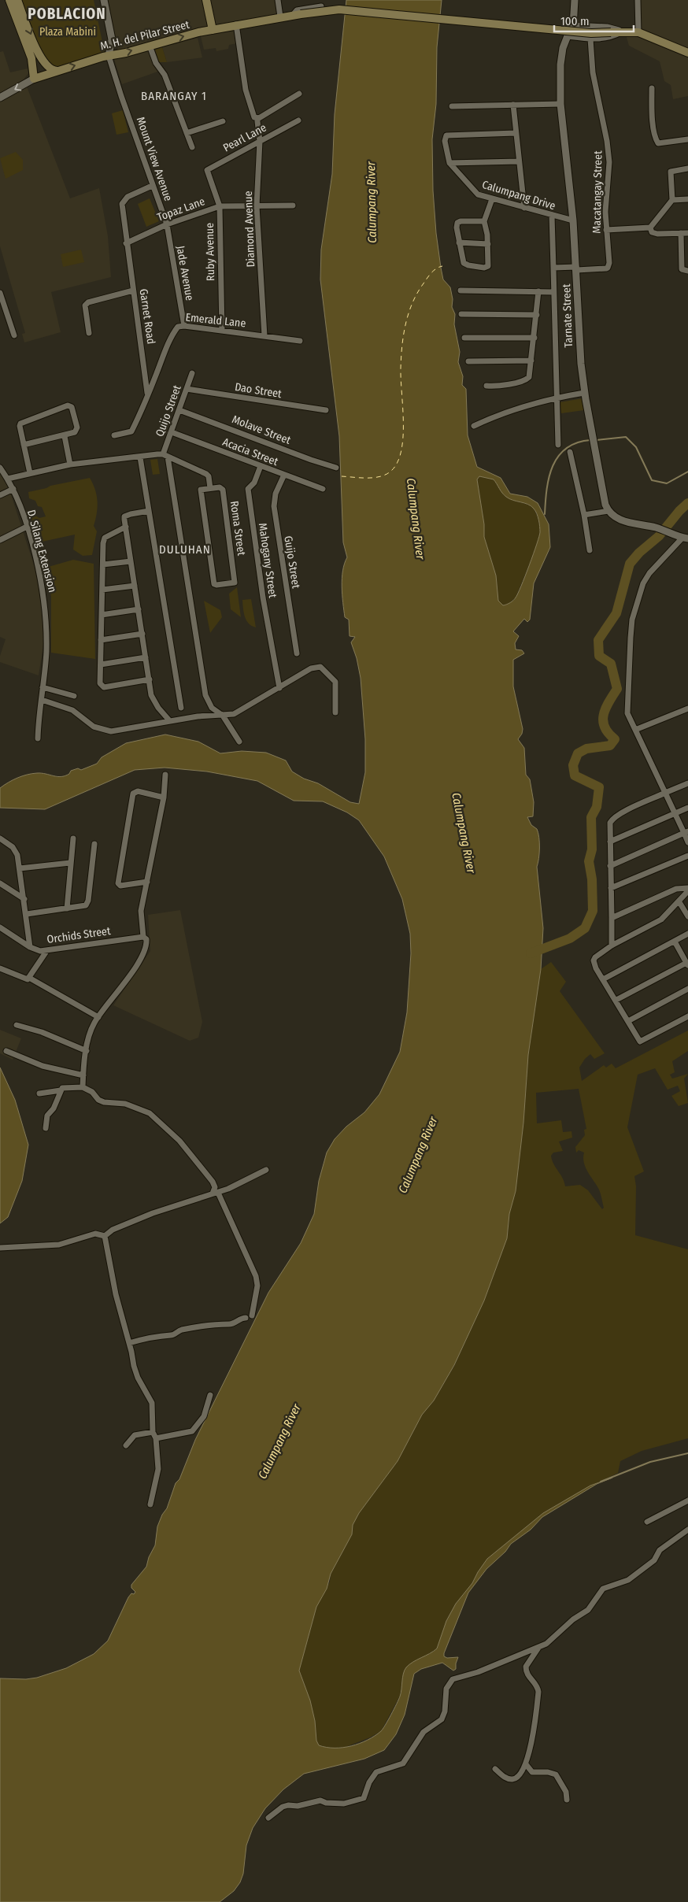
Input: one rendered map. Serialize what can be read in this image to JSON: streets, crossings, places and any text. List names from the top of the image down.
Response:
{
  "streets": {
    "main road": ["M. H. del Pilar Street"],
    "street": [
      "Pearl Lane",
      "Mount View Avenue",
      "Macatangay Street",
      "Calumpang Drive",
      "Topaz Lane",
      "Diamond Avenue",
      "Ruby Avenue",
      "Jade Avenue",
      "Tarnate Street",
      "Garnet Road",
      "Emerald Lane",
      "Dao Street",
      "Quijo Street",
      "Molave Street",
      "Acacia Street",
      "Roma Street",
      "D. Silang Extension",
      "Mahogany Street",
      "Guijo Street",
      "Orchids Street"
    ]
  },
  "crossings": [
    ["M. H. del Pilar Street", "Mount View Avenue"],
    ["Pearl Lane", "Diamond Avenue"],
    ["Pearl Lane", "Ruby Avenue"],
    ["Mount View Avenue", "Topaz Lane"],
    ["Mount View Avenue", "Jade Avenue"],
    ["Mount View Avenue", "Garnet Road"],
    ["Macatangay Street", "Tarnate Street"],
    ["Calumpang Drive", "Tarnate Street"],
    ["Topaz Lane", "Diamond Avenue"],
    ["Topaz Lane", "Ruby Avenue"],
    ["Topaz Lane", "Jade Avenue"],
    ["Topaz Lane", "Garnet Road"],
    ["Diamond Avenue", "Emerald Lane"],
    ["Ruby Avenue", "Emerald Lane"],
    ["Jade Avenue", "Emerald Lane"],
    ["Garnet Road", "Emerald Lane"],
    ["Dao Street", "Quijo Street"],
    ["Quijo Street", "Molave Street"],
    ["Quijo Street", "Acacia Street"],
    ["Acacia Street", "Mahogany Street"],
    ["Acacia Street", "Guijo Street"]
  ],
  "districts": ["POBLACION", "BARANGAY 1", "DULUHAN"],
  "water": ["Calumpang River"],
  "parks": ["Plaza Mabini"],
  "scale_bar": "100 m"
}
